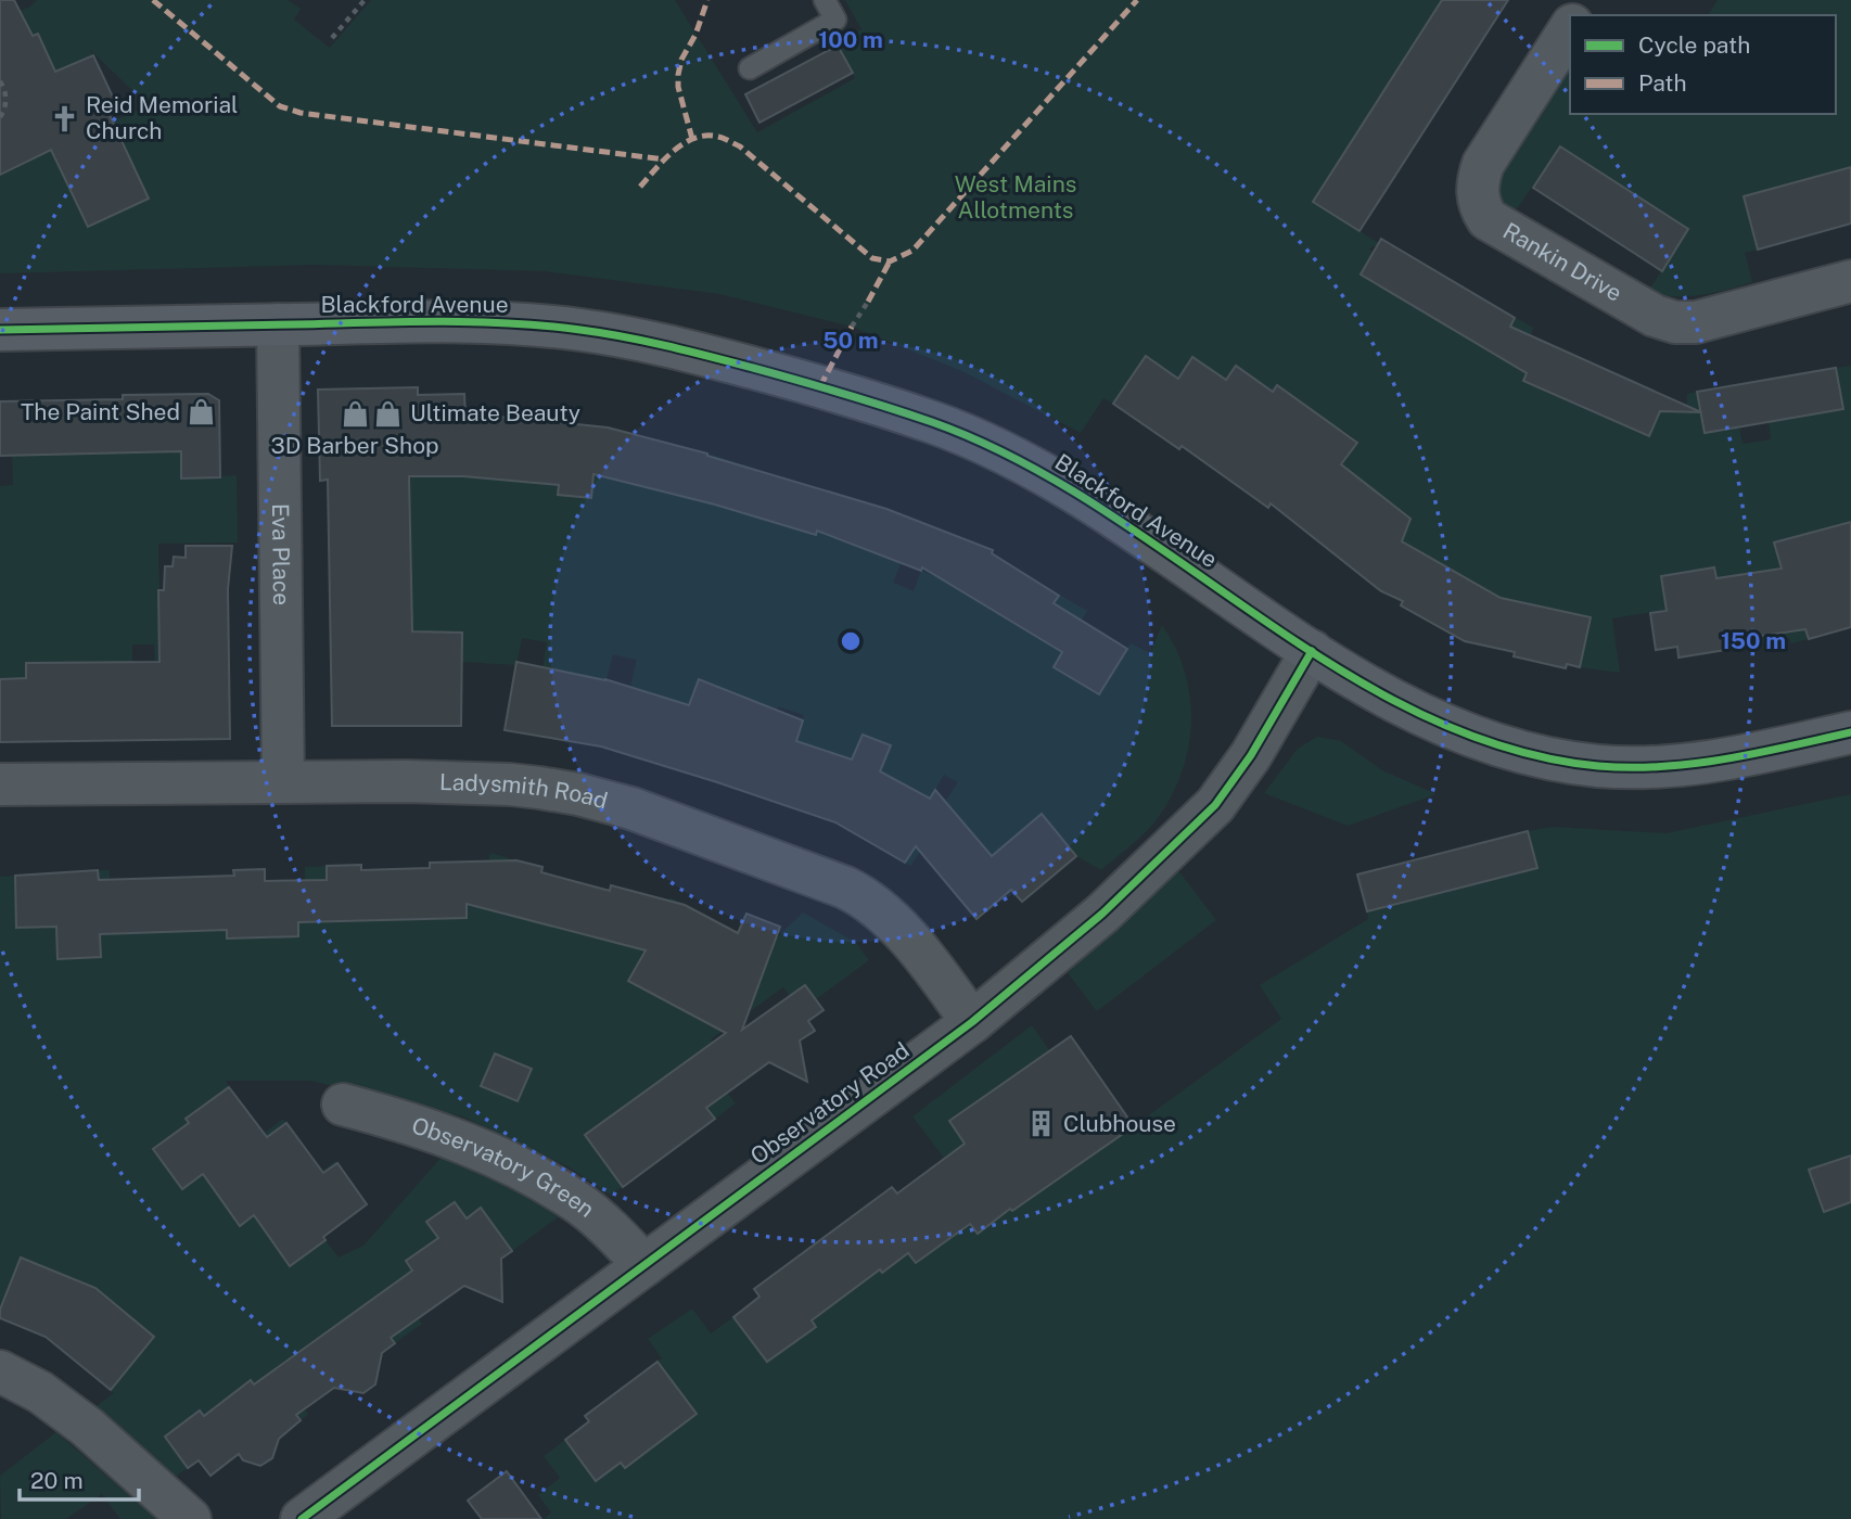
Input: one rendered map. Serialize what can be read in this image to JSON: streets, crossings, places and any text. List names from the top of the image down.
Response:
{
  "streets": {
    "street": [
      "Rankin Drive",
      "Blackford Avenue",
      "Eva Place",
      "Ladysmith Road",
      "Observatory Road",
      "Observatory Green"
    ]
  },
  "crossings": [
    ["Blackford Avenue", "Eva Place"],
    ["Blackford Avenue", "Observatory Road"],
    ["Eva Place", "Ladysmith Road"],
    ["Ladysmith Road", "Observatory Road"],
    ["Observatory Road", "Observatory Green"]
  ],
  "parks": ["West Mains Allotments"],
  "places": {
    "church": ["Reid Memorial Church"],
    "shop": ["The Paint Shed", "Ultimate Beauty", "3D Barber Shop"],
    "building": ["Clubhouse"]
  },
  "legend": ["Cycle path", "Path"],
  "scale_bar": "20 m",
  "rings": ["100 m", "50 m", "150 m"]
}
